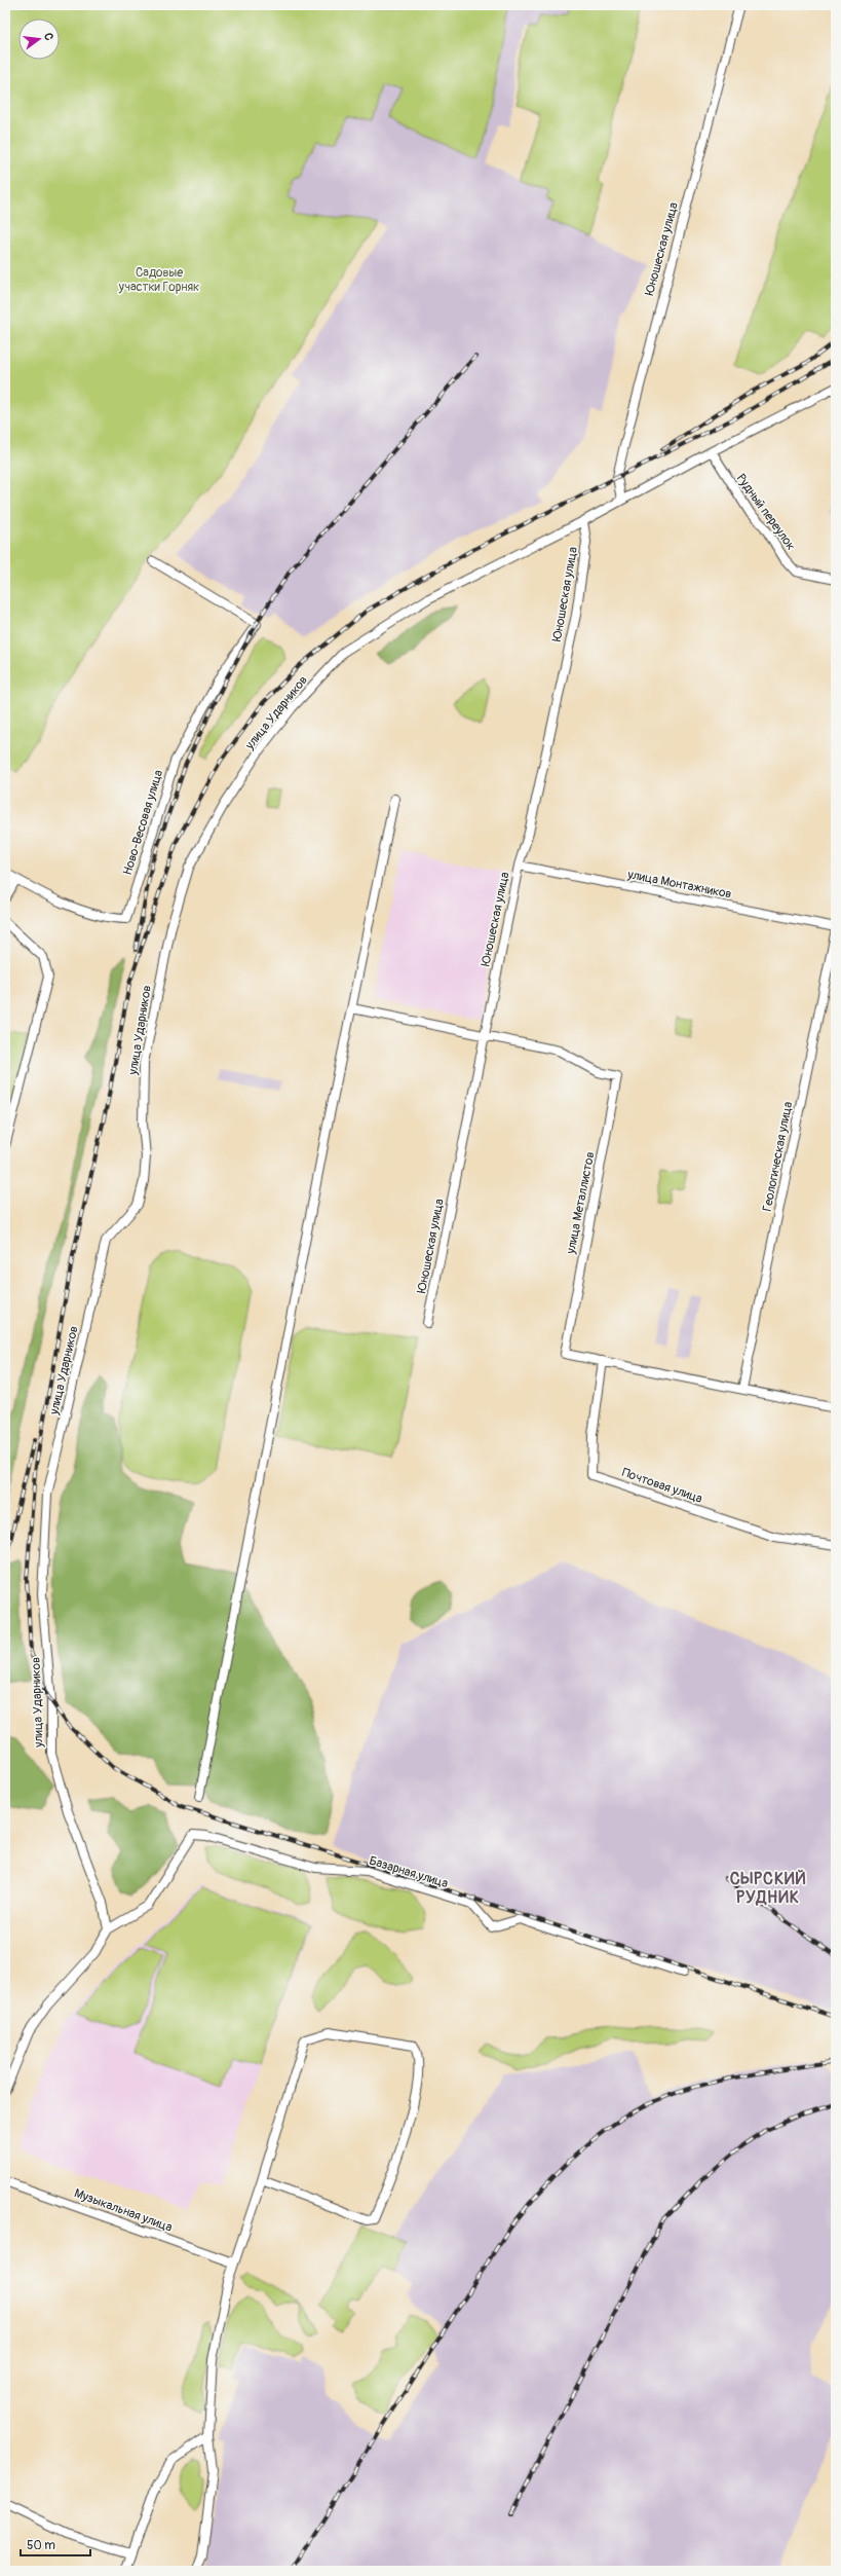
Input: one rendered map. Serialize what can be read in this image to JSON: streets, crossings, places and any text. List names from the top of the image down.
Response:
{
  "streets": {
    "street": [
      "Юношеская улица",
      "Рудный переулок",
      "улица Ударников",
      "Ново-Весовая улица",
      "улица Монтажников",
      "Геологическая улица",
      "улица Металлистов",
      "Почтовая улица",
      "Базарная улица",
      "Музыкальная улица"
    ]
  },
  "crossings": [
    ["Юношеская улица", "Рудный переулок"],
    ["Юношеская улица", "улица Ударников"],
    ["Юношеская улица", "улица Монтажников"],
    ["Юношеская улица", "улица Металлистов"],
    ["улица Ударников", "Базарная улица"],
    ["улица Монтажников", "Геологическая улица"],
    ["улица Металлистов", "Почтовая улица"]
  ],
  "districts": ["СЫРСКИЙ РУДНИК"],
  "parks": ["Садовые участки Горняк"],
  "scale_bar": "50 m",
  "north": "right"
}
